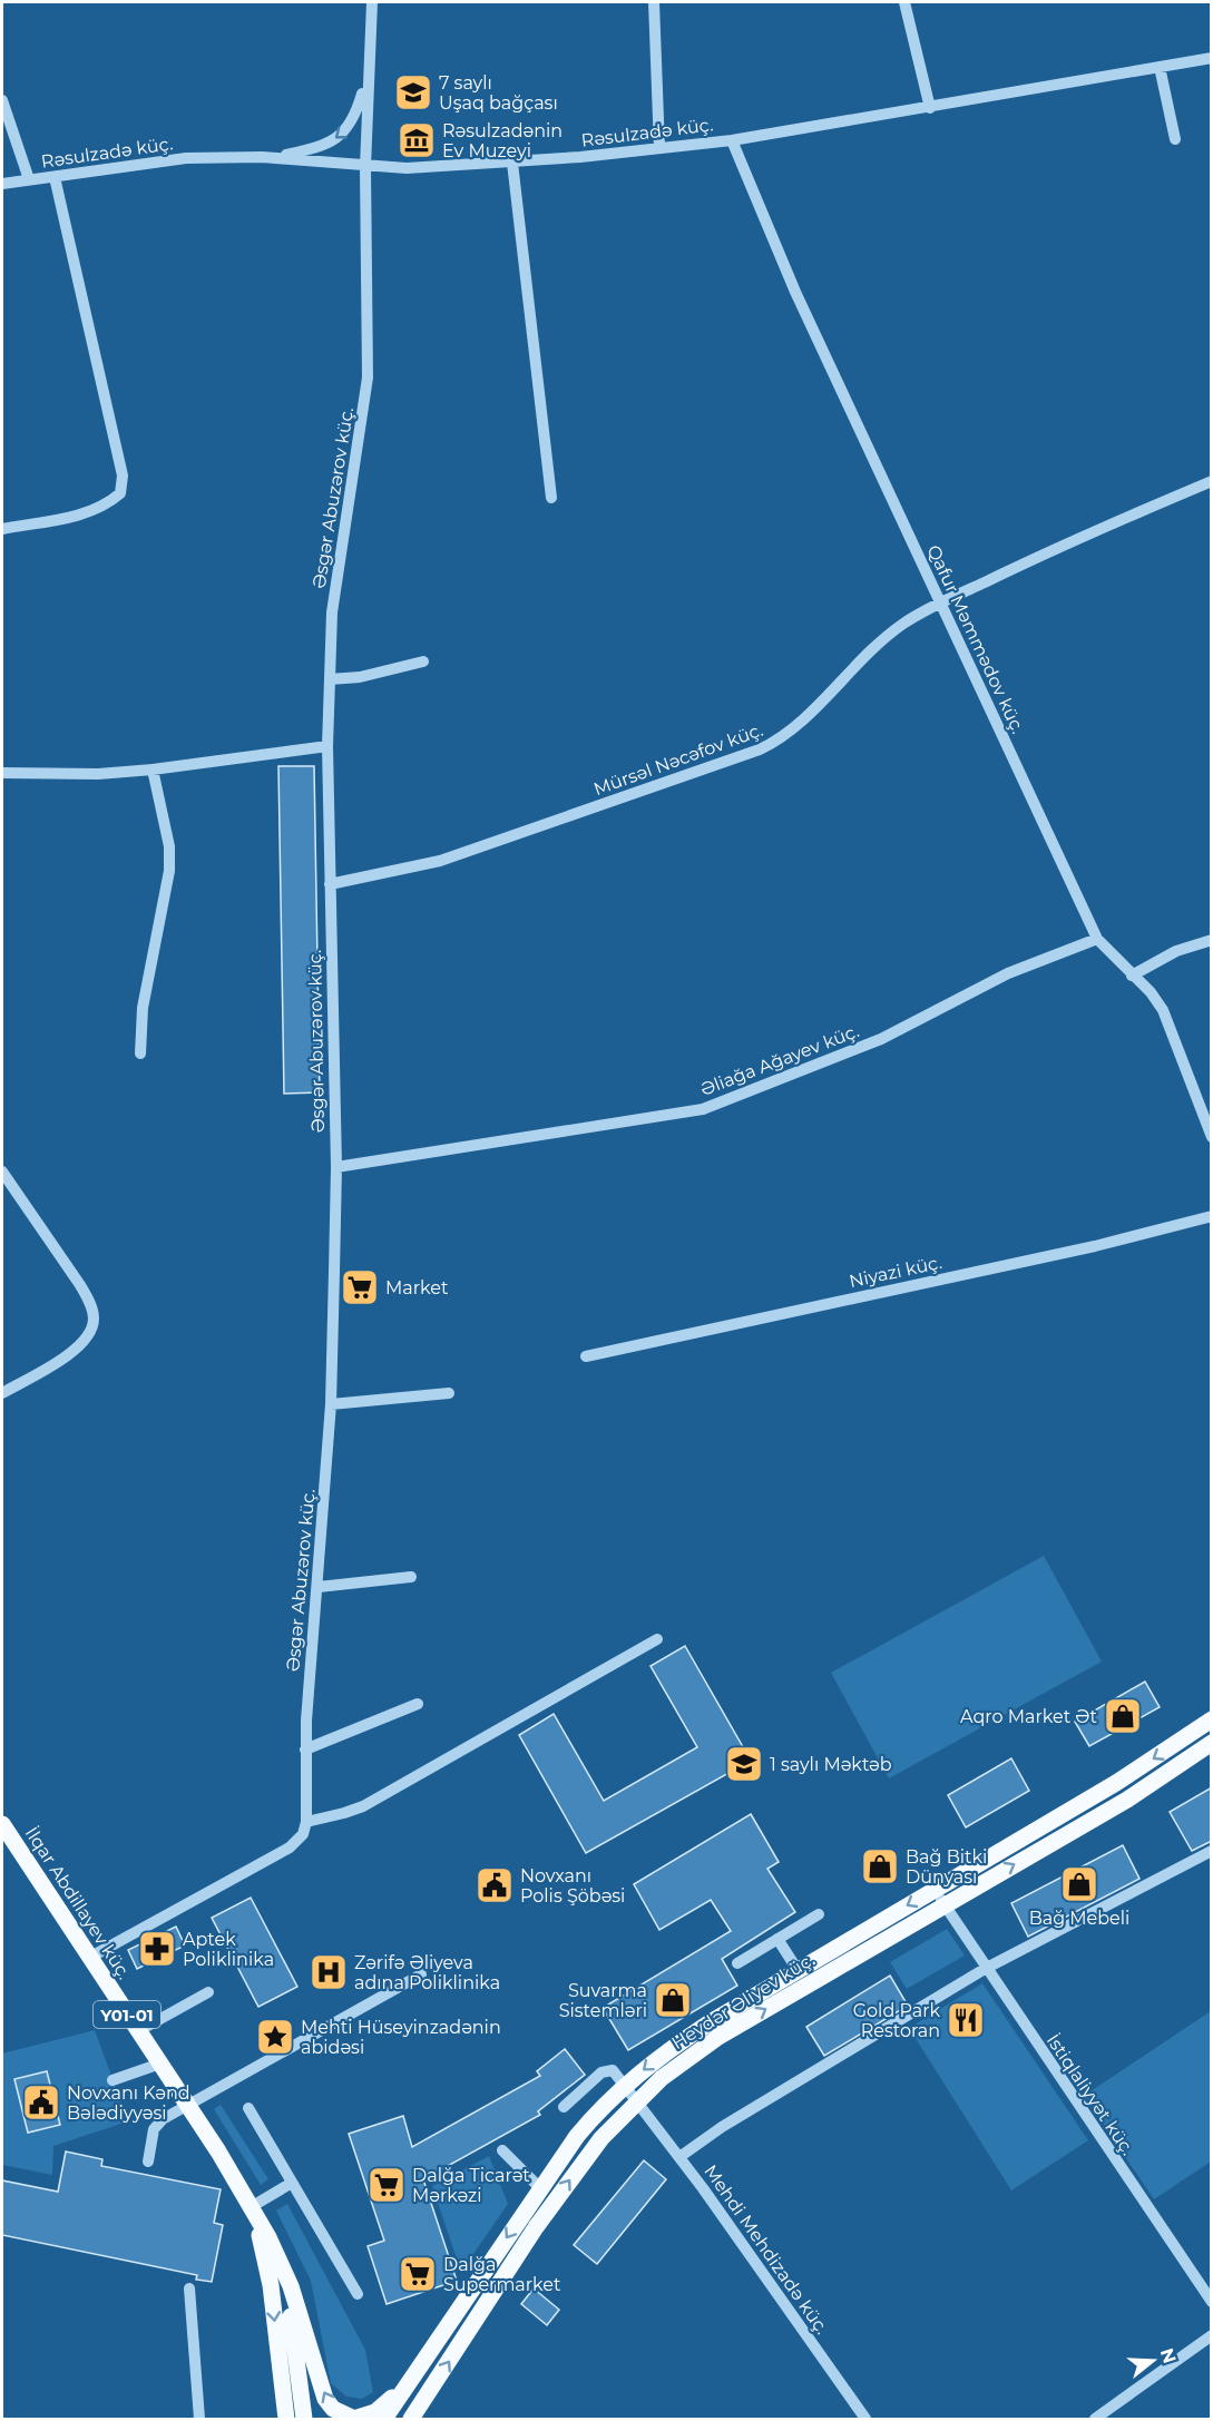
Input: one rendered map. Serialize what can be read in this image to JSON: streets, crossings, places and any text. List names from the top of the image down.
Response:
{
  "streets": {
    "main road": ["İlqar Abdillayev küç.", "Heydər Əliyev küç.", "Y01-01"],
    "street": [
      "Rəsulzadə küç.",
      "Əsgər Abuzərov küç.",
      "Qafur Məmmədov küç.",
      "Mürsəl Nəcəfov küç.",
      "Əliağa Ağayev küç.",
      "Niyazi küç.",
      "İstiqlaliyyət küç.",
      "Mehdi Mehdizadə küç."
    ]
  },
  "crossings": [
    ["Rəsulzadə küç.", "Əsgər Abuzərov küç."],
    ["Rəsulzadə küç.", "Qafur Məmmədov küç."],
    ["Əsgər Abuzərov küç.", "Mürsəl Nəcəfov küç."],
    ["Əsgər Abuzərov küç.", "Əliağa Ağayev küç."],
    ["Qafur Məmmədov küç.", "Mürsəl Nəcəfov küç."],
    ["Qafur Məmmədov küç.", "Əliağa Ağayev küç."],
    ["Heydər Əliyev küç.", "İstiqlaliyyət küç."],
    ["Heydər Əliyev küç.", "Mehdi Mehdizadə küç."]
  ],
  "places": {
    "school or university": ["7 saylı Uşaq bağçası", "1 saylı Məktəb"],
    "museum": ["Rəsulzadənin Ev Muzeyi"],
    "supermarket": ["Market", "Dalğa Ticarət Mərkəzi", "Dalğa Supermarket"],
    "shop": [
      "Aqro Market Ət",
      "Bağ Bitki Dünyası",
      "Bağ Mebeli",
      "Suvarma Sistemləri"
    ],
    "public building": ["Novxanı Polis Şöbəsi", "Novxanı Kənd Bələdiyyəsi"],
    "pharmacy": ["Aptek Poliklinika"],
    "hospital": ["Zərifə Əliyeva adına Poliklinika"],
    "restaurant": ["Gold Park Restoran"],
    "place": ["Mehti Hüseyinzadənin abidəsi"]
  },
  "north": "right"
}
